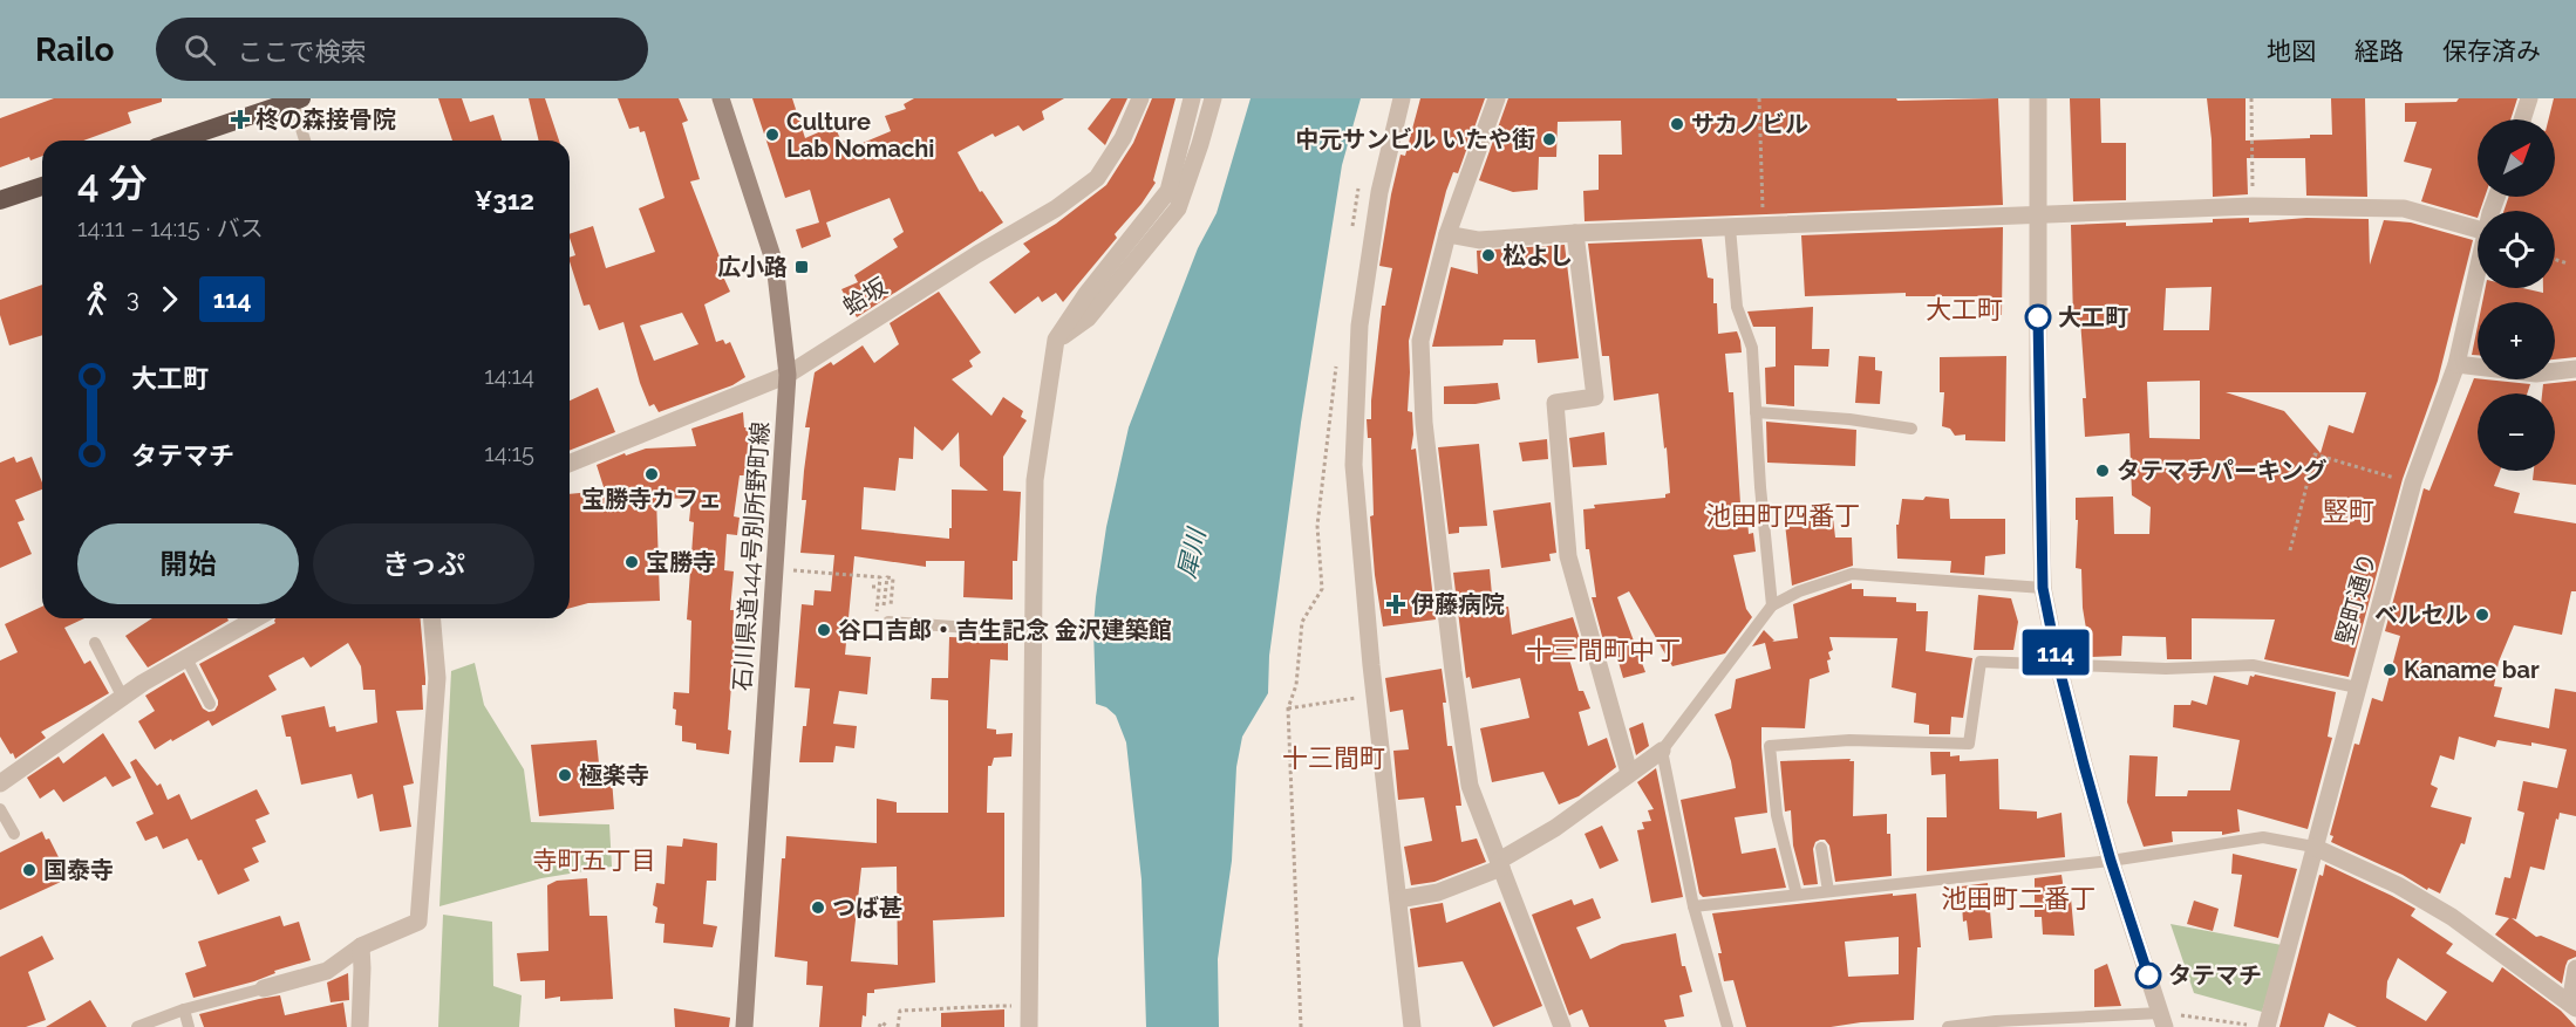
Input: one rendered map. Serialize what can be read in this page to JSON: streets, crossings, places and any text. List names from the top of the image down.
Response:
{
  "streets": {
    "main road": ["石川県道144号別所野町線"],
    "street": ["蛤坂", "竪町通り"]
  },
  "crossings": [
    ["蛤坂", "石川県道144号別所野町線"]
  ],
  "districts": [
    "大工町",
    "竪町",
    "池田町四番丁",
    "十三間町中丁",
    "十三間町",
    "寺町五丁目",
    "池田町二番丁"
  ],
  "water": ["犀川"],
  "places": {
    "health": ["柊の森接骨院", "伊藤病院"],
    "other": [
      "サカノビル",
      "Culture Lab Nomachi",
      "中元サンビル いたや街",
      "松よし",
      "大工町",
      "タテマチパーキング",
      "宝勝寺カフェ",
      "宝勝寺",
      "ベルセル",
      "谷口吉郎・吉生記念 金沢建築館",
      "Kaname bar",
      "極楽寺",
      "国泰寺",
      "つば甚",
      "タテマチ"
    ],
    "transit": ["広小路"]
  },
  "lines": ["bus line 114"],
  "north": "top right",
  "page": {
    "header": "Railo",
    "search": "ここで検索",
    "nav": ["地図", "経路", "保存済み"],
    "on_map": "114",
    "map_buttons": ["+", "−"],
    "heading": ["4 分", "14:11 – 14:15 · バス", "¥312"],
    "legs": ["3", "114"],
    "list": [
      {
        "name": "大工町",
        "value": "14:14"
      },
      {
        "name": "タテマチ",
        "value": "14:15"
      }
    ],
    "buttons": ["開始", "きっぷ"]
  }
}
